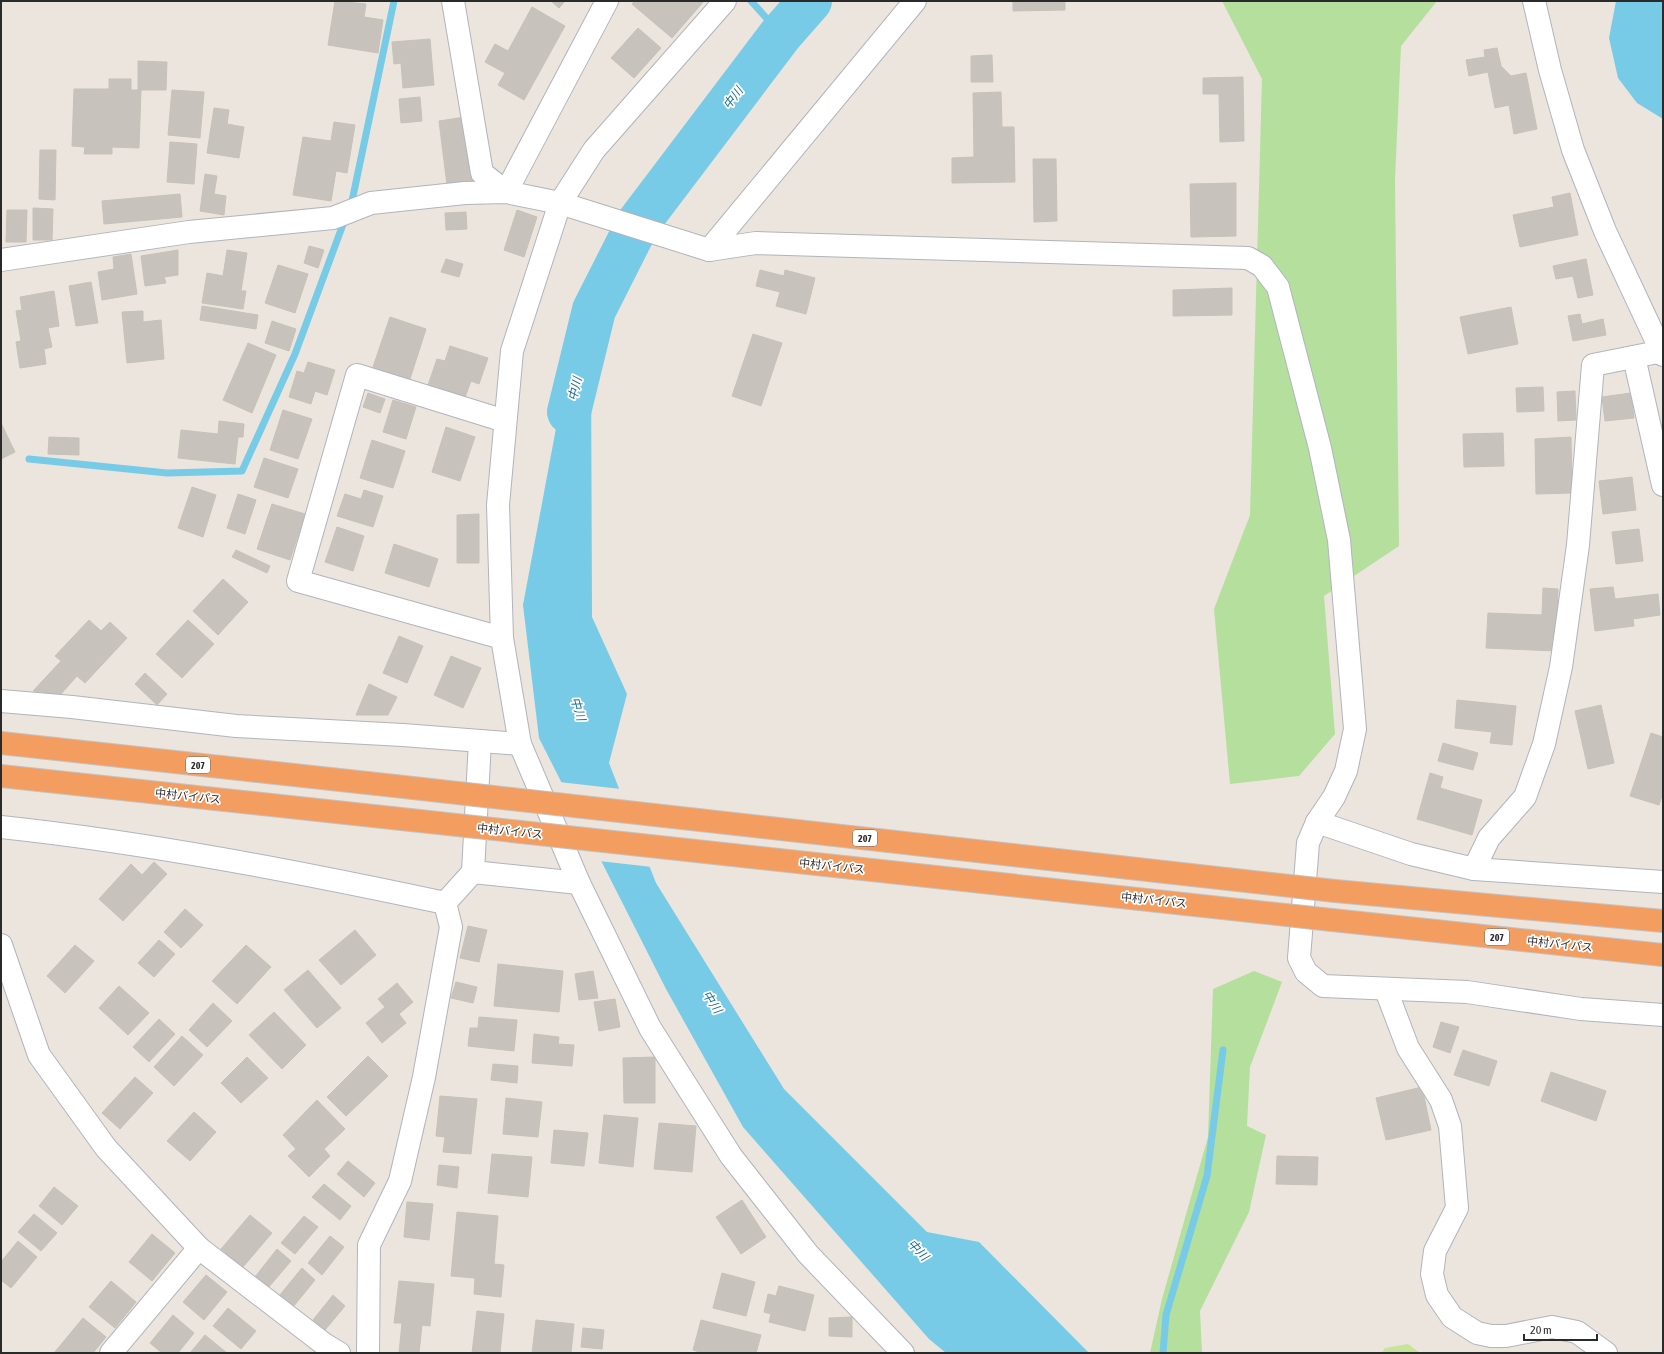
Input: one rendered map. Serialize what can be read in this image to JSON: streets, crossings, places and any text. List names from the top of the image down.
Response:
{
  "streets": {
    "highway": ["207", "中村バイパス"]
  },
  "water": ["中川"],
  "scale_bar": "20 m"
}
